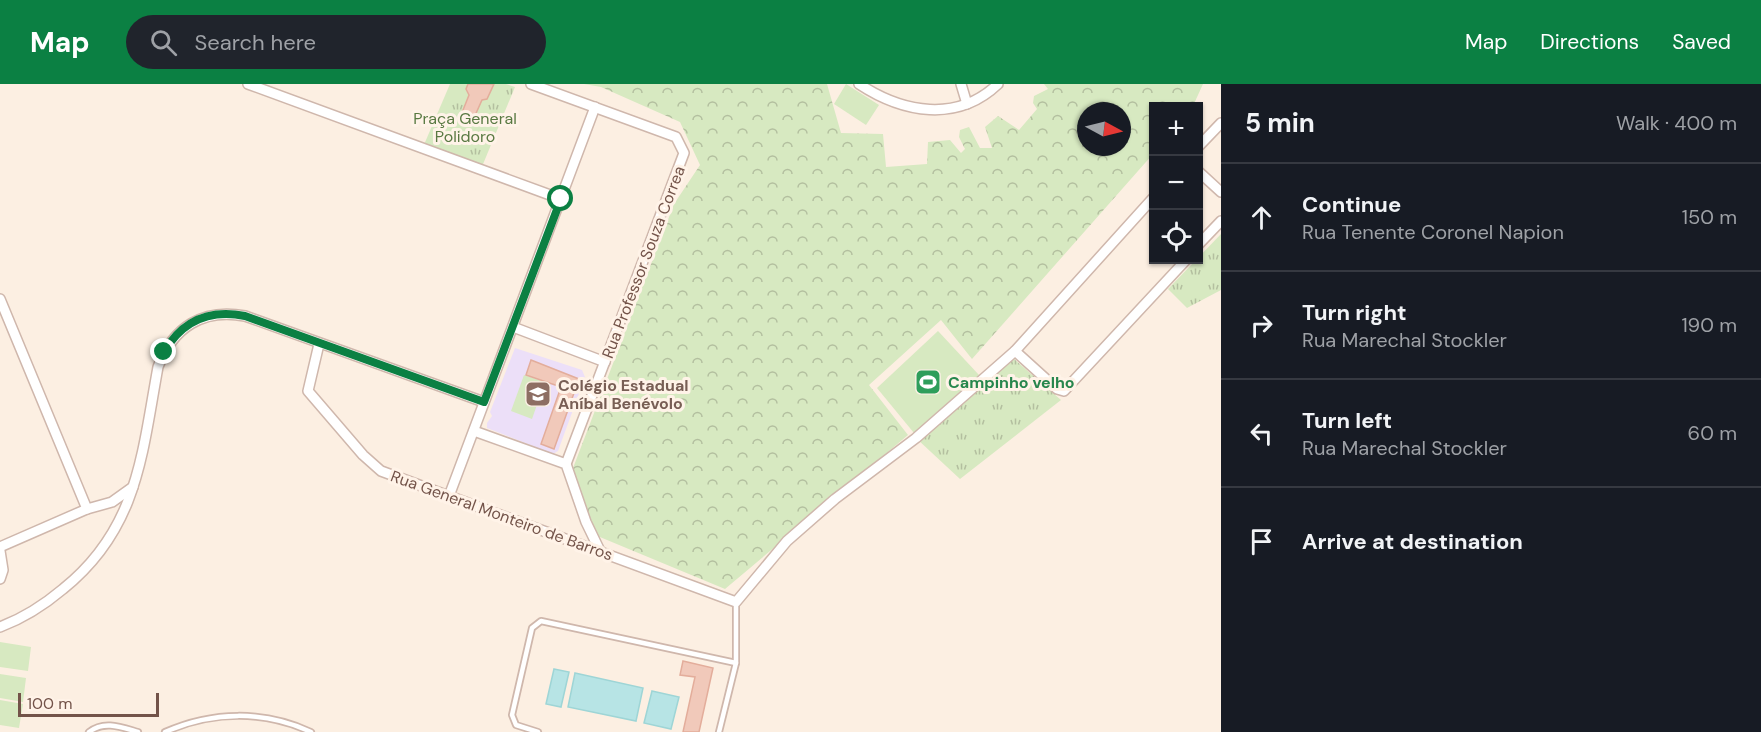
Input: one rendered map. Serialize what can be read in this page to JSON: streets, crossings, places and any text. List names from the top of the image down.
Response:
{
  "streets": {
    "street": ["Rua Professor Souza Correa", "Rua General Monteiro de Barros"]
  },
  "parks": ["Praça General Polidoro"],
  "places": {
    "sports": ["Campinho velho"],
    "school or university": ["Colégio Estadual Aníbal Benévolo"]
  },
  "scale_bar": "100 m",
  "north": "right",
  "page": {
    "header": "Map",
    "search": "Search here",
    "nav": ["Map", "Directions", "Saved"],
    "heading": ["5 min", "Walk · 400 m"],
    "map_buttons": ["+", "−"],
    "list": [
      ["Continue", "Rua Tenente Coronel Napion", "150 m"],
      ["Turn right", "Rua Marechal Stockler", "190 m"],
      ["Turn left", "Rua Marechal Stockler", "60 m"],
      "Arrive at destination"
    ],
    "scale": "100 m"
  }
}
